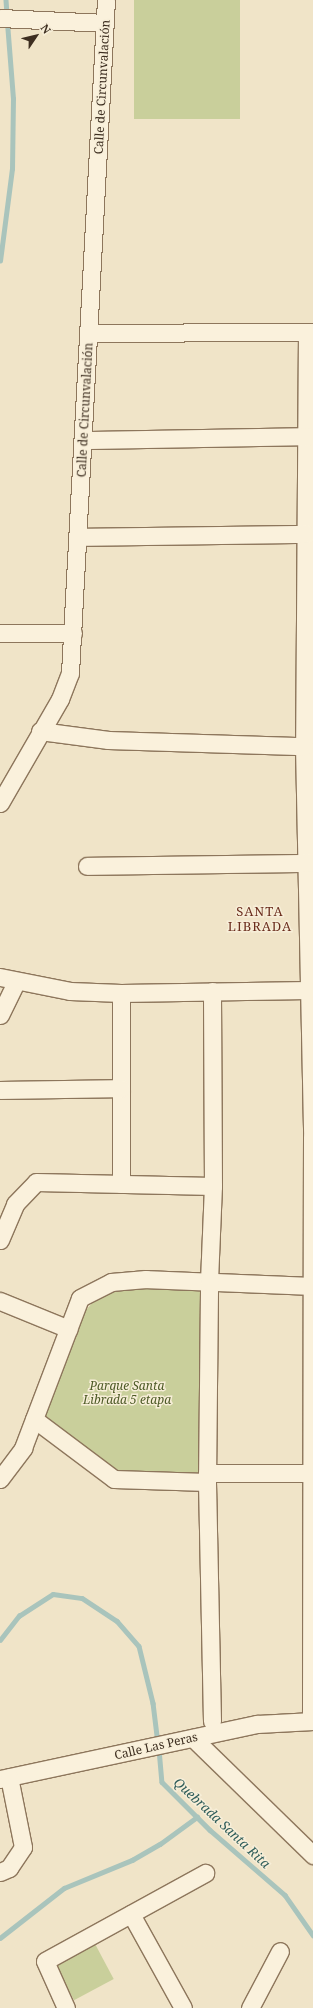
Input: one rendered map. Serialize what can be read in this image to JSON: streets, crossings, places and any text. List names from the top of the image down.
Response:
{
  "streets": {
    "street": ["Calle de Circunvalación", "Calle Las Peras"]
  },
  "districts": ["SANTA LIBRADA"],
  "water": ["Quebrada Santa Rita"],
  "parks": ["Parque Santa Librada 5 etapa"],
  "north": "top right"
}
